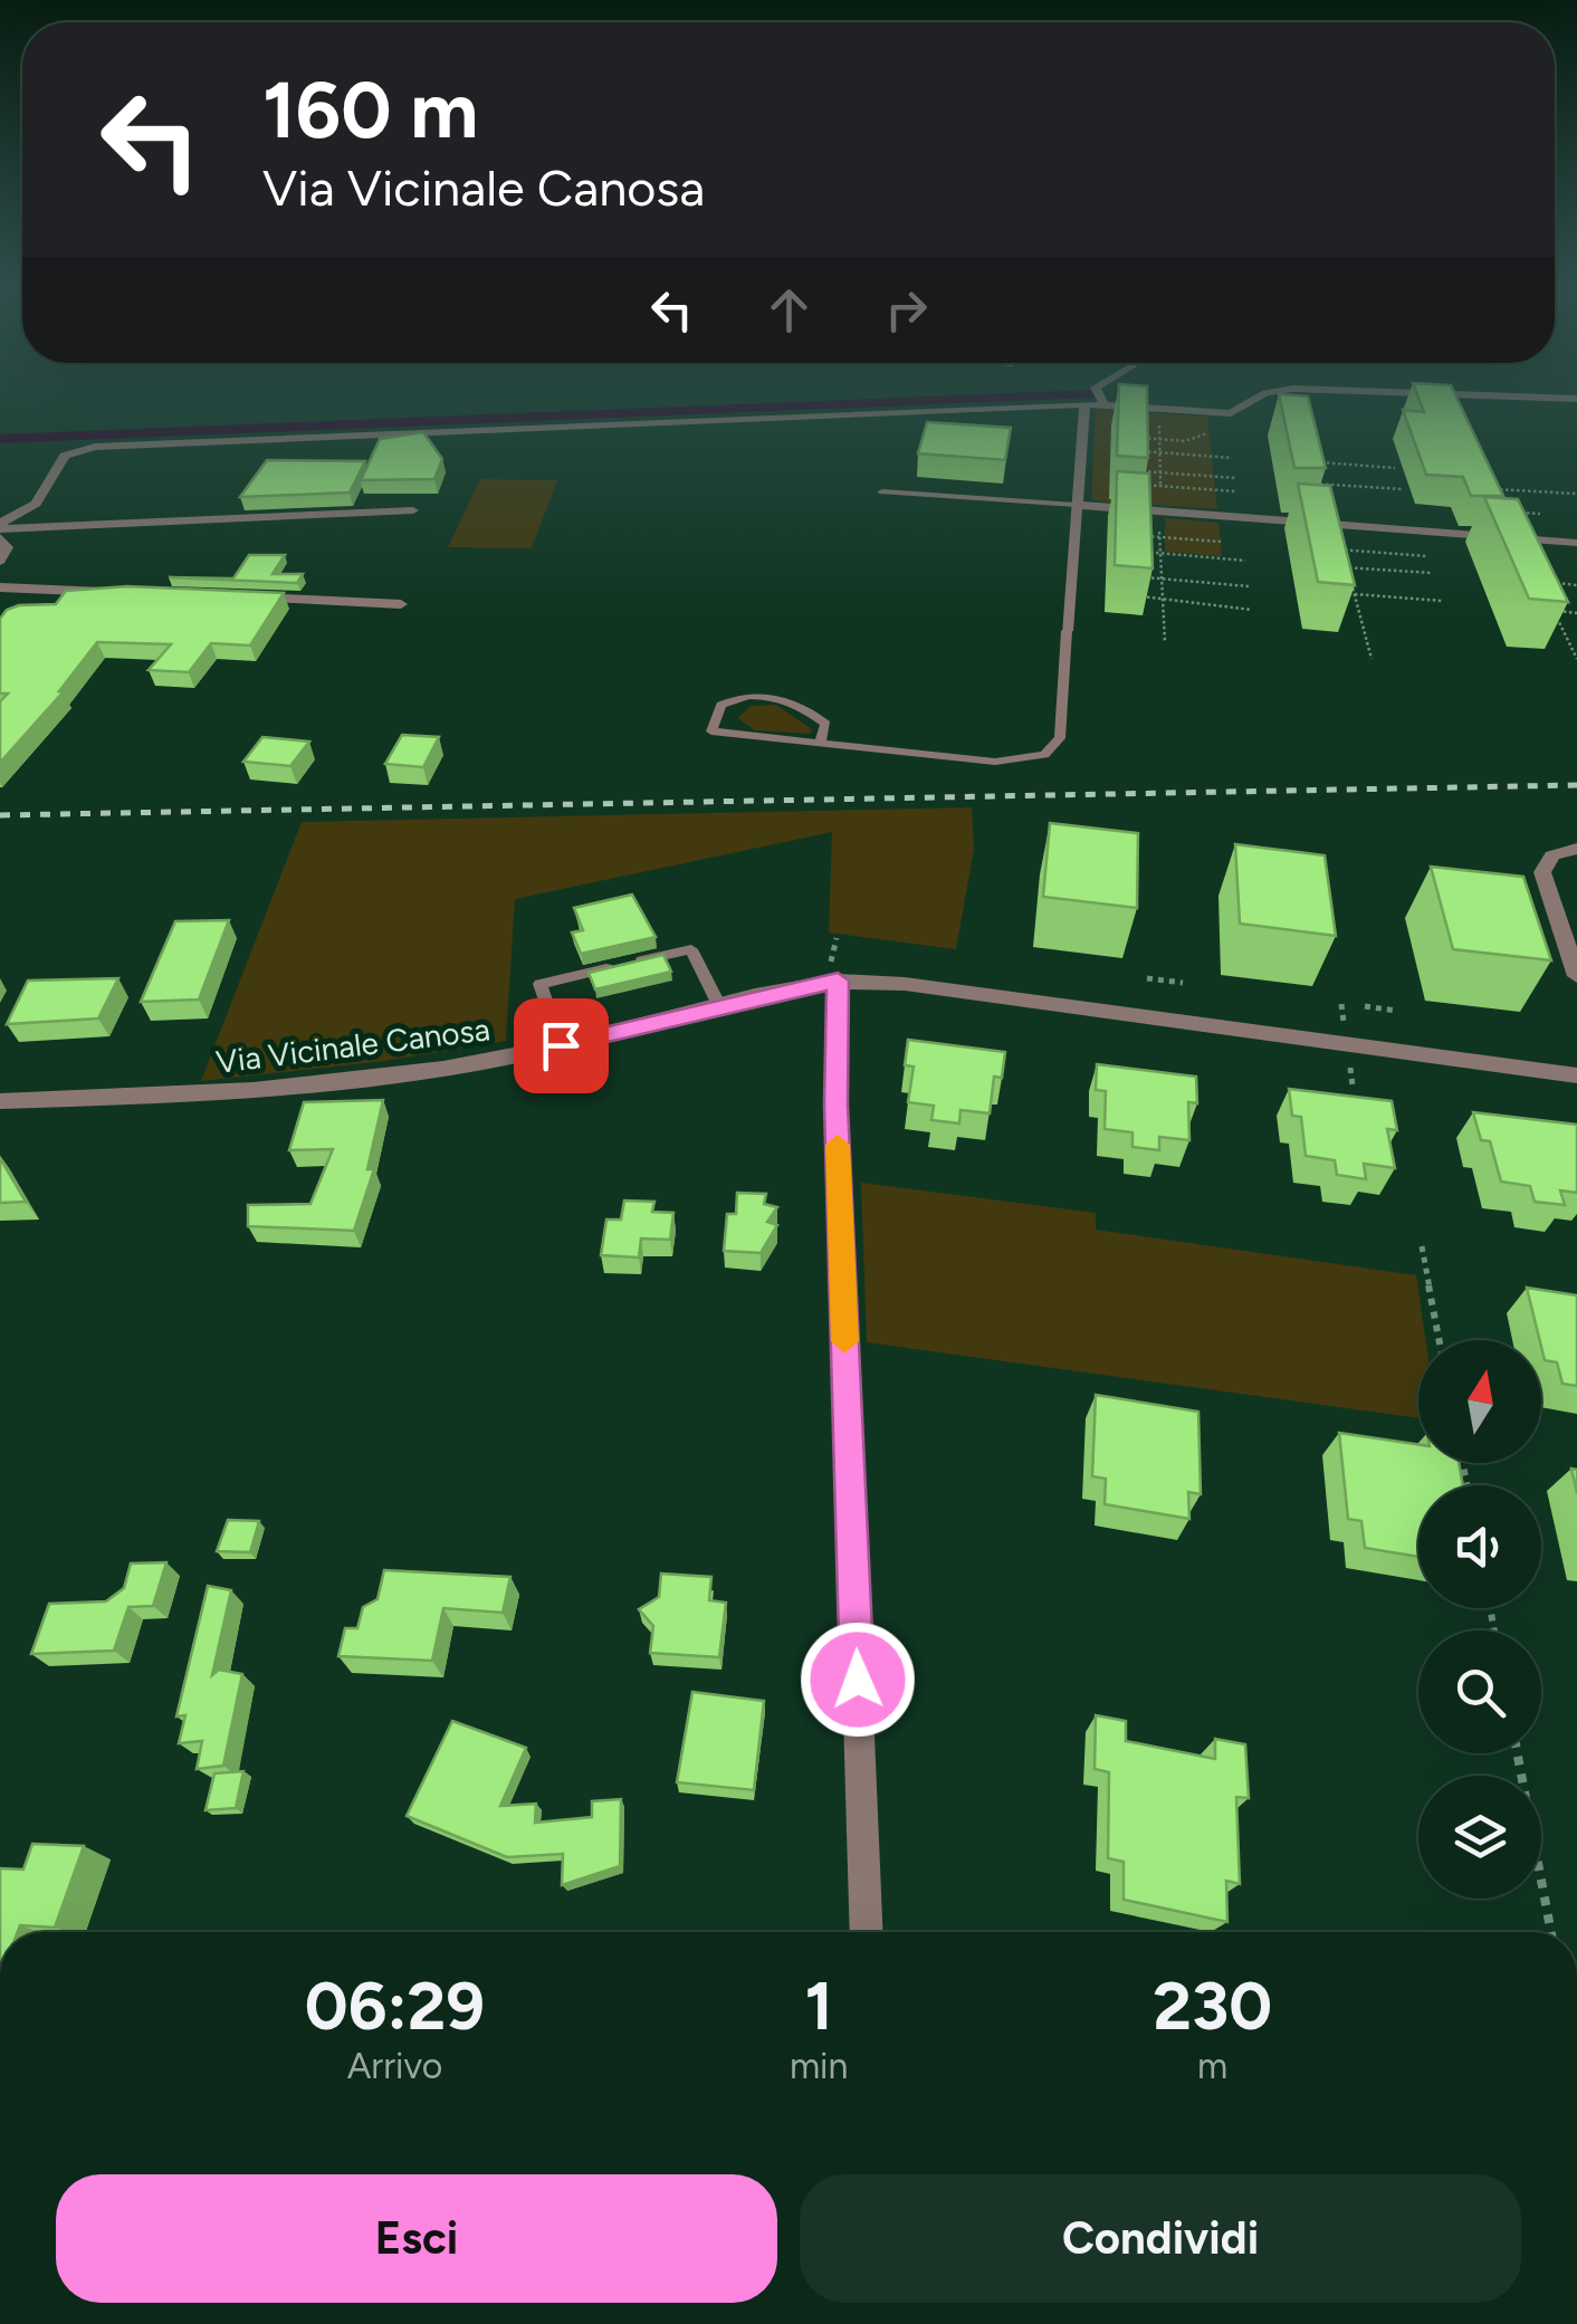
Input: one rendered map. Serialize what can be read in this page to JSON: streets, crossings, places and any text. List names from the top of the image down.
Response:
{
  "streets": {
    "street": ["Via Vicinale Canosa"]
  },
  "north": "top",
  "page": {
    "turn": ["160 m", "Via Vicinale Canosa"],
    "eta": [
      "06:29",
      "Arrivo",
      "1",
      "min",
      "230",
      "m"
    ],
    "buttons": ["Esci", "Condividi"]
  }
}
